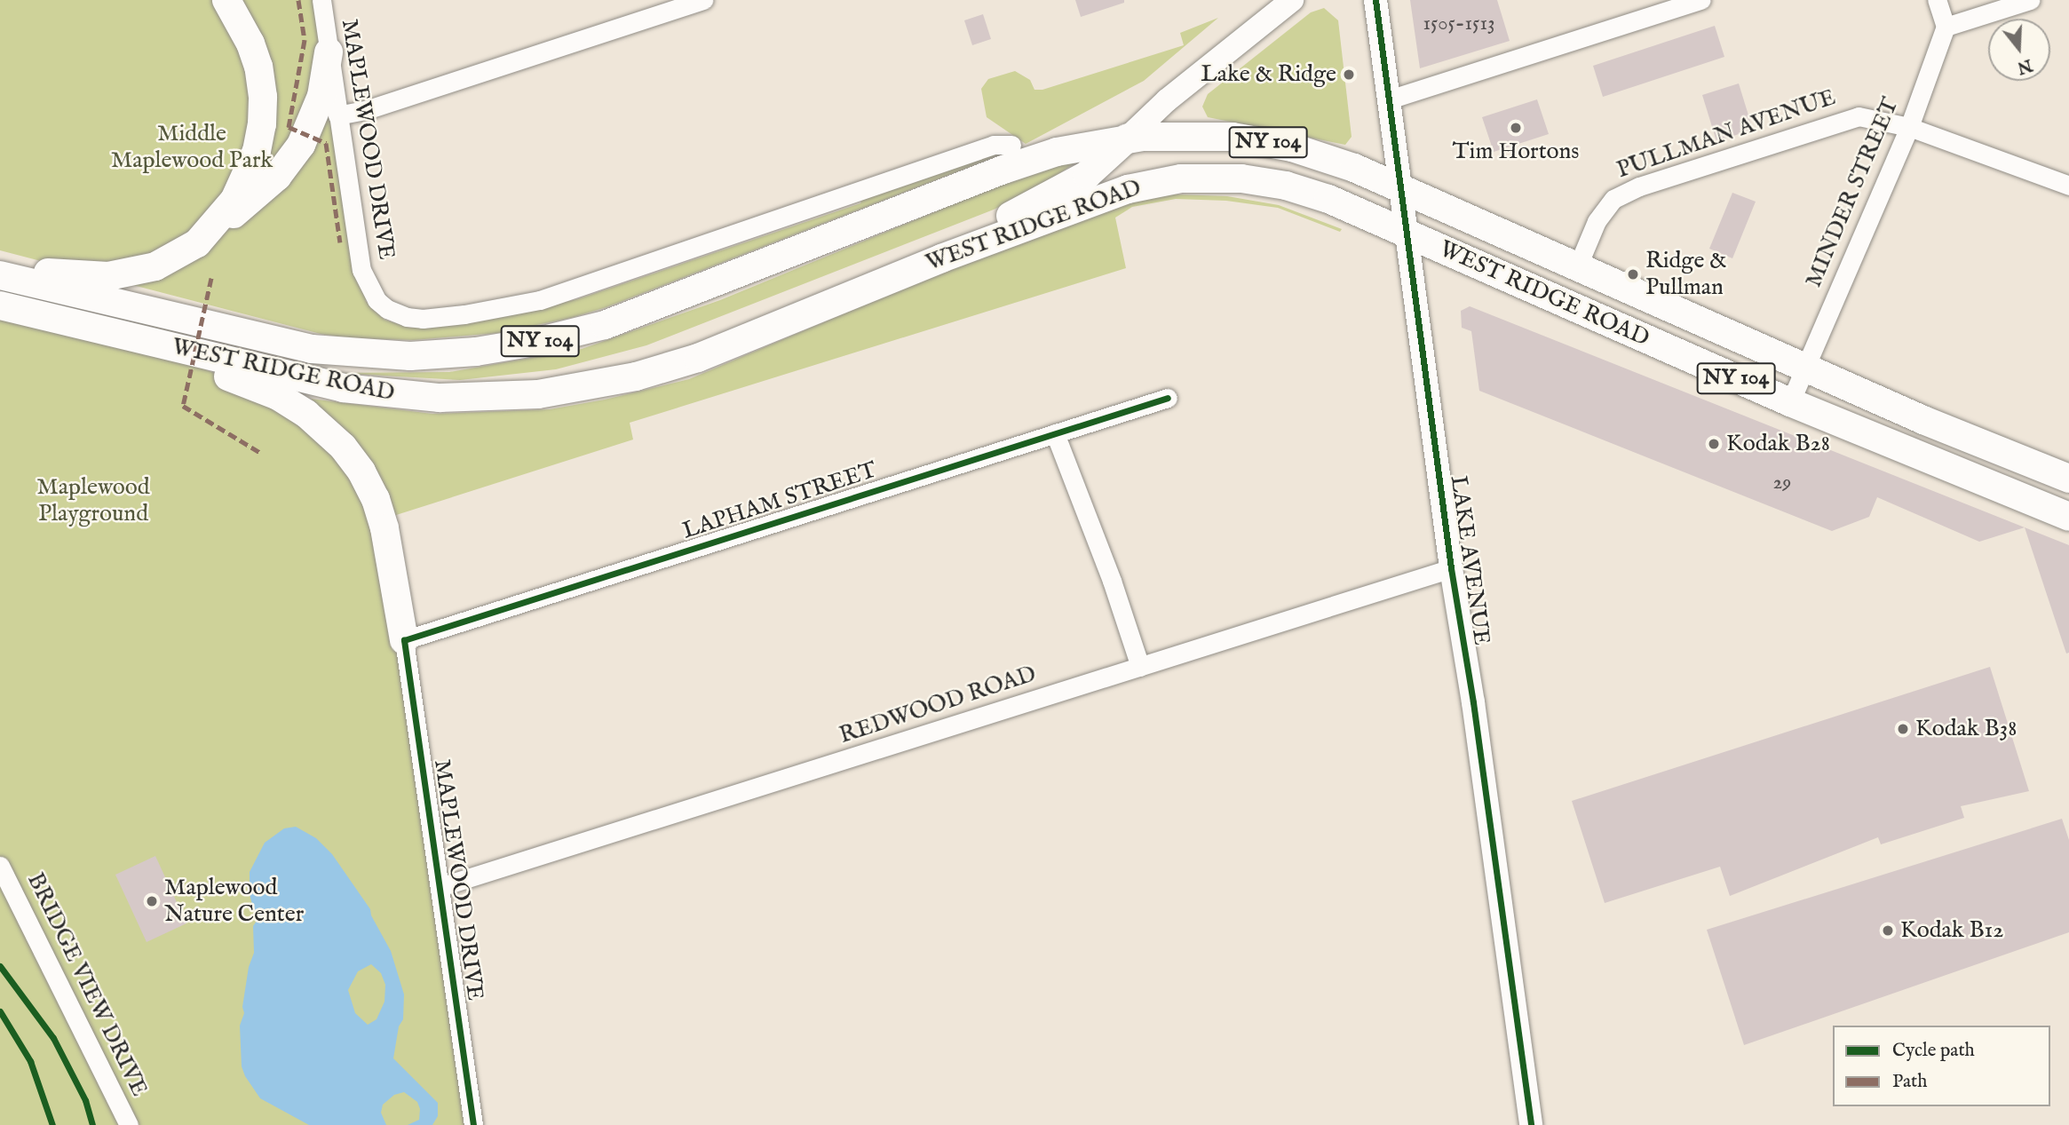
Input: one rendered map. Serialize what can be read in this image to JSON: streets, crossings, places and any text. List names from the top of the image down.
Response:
{
  "streets": {
    "highway": ["NY 104", "WEST RIDGE ROAD"],
    "main road": ["LAKE AVENUE"],
    "street": [
      "PULLMAN AVENUE",
      "MAPLEWOOD DRIVE",
      "MINDER STREET",
      "LAPHAM STREET",
      "REDWOOD ROAD",
      "BRIDGE VIEW DRIVE"
    ]
  },
  "crossings": [
    ["PULLMAN AVENUE", "MINDER STREET"],
    ["PULLMAN AVENUE", "WEST RIDGE ROAD"],
    ["MAPLEWOOD DRIVE", "LAPHAM STREET"],
    ["MAPLEWOOD DRIVE", "REDWOOD ROAD"],
    ["MINDER STREET", "WEST RIDGE ROAD"],
    ["WEST RIDGE ROAD", "LAKE AVENUE"],
    ["LAKE AVENUE", "REDWOOD ROAD"]
  ],
  "parks": ["Middle Maplewood Park", "Maplewood Playground"],
  "places": [
    "Lake & Ridge",
    "Tim Hortons",
    "Ridge & Pullman",
    "Kodak B28",
    "Kodak B38",
    "Maplewood Nature Center",
    "Kodak B12"
  ],
  "house_numbers": ["1505-1513", "29"],
  "legend": ["Cycle path", "Path"],
  "north": "bottom"
}
